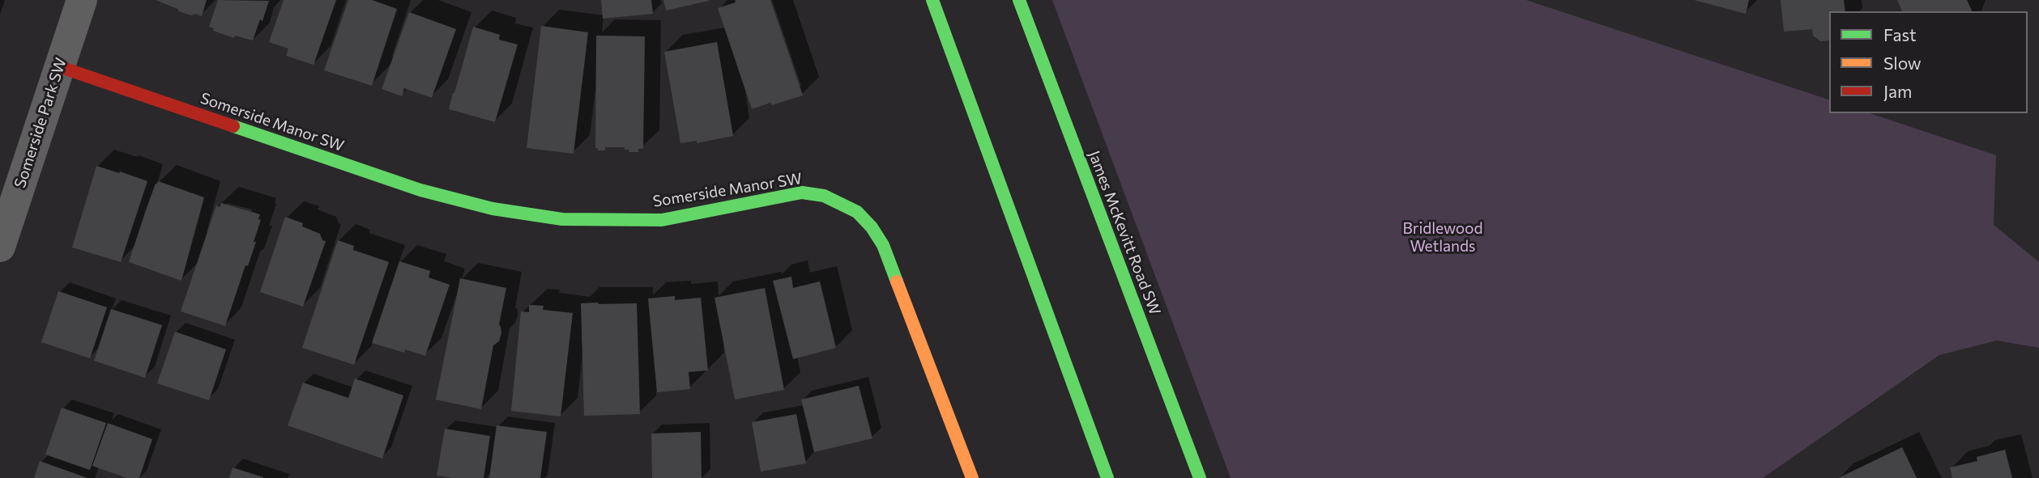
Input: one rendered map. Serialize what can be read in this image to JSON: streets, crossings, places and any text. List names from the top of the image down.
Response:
{
  "streets": {
    "street": ["Somerside Manor SW", "Somerside Park SW", "James McKevitt Road SW"]
  },
  "crossings": [
    ["Somerside Manor SW", "Somerside Park SW"]
  ],
  "parks": ["Bridlewood Wetlands"],
  "legend": ["Fast", "Slow", "Jam"]
}
